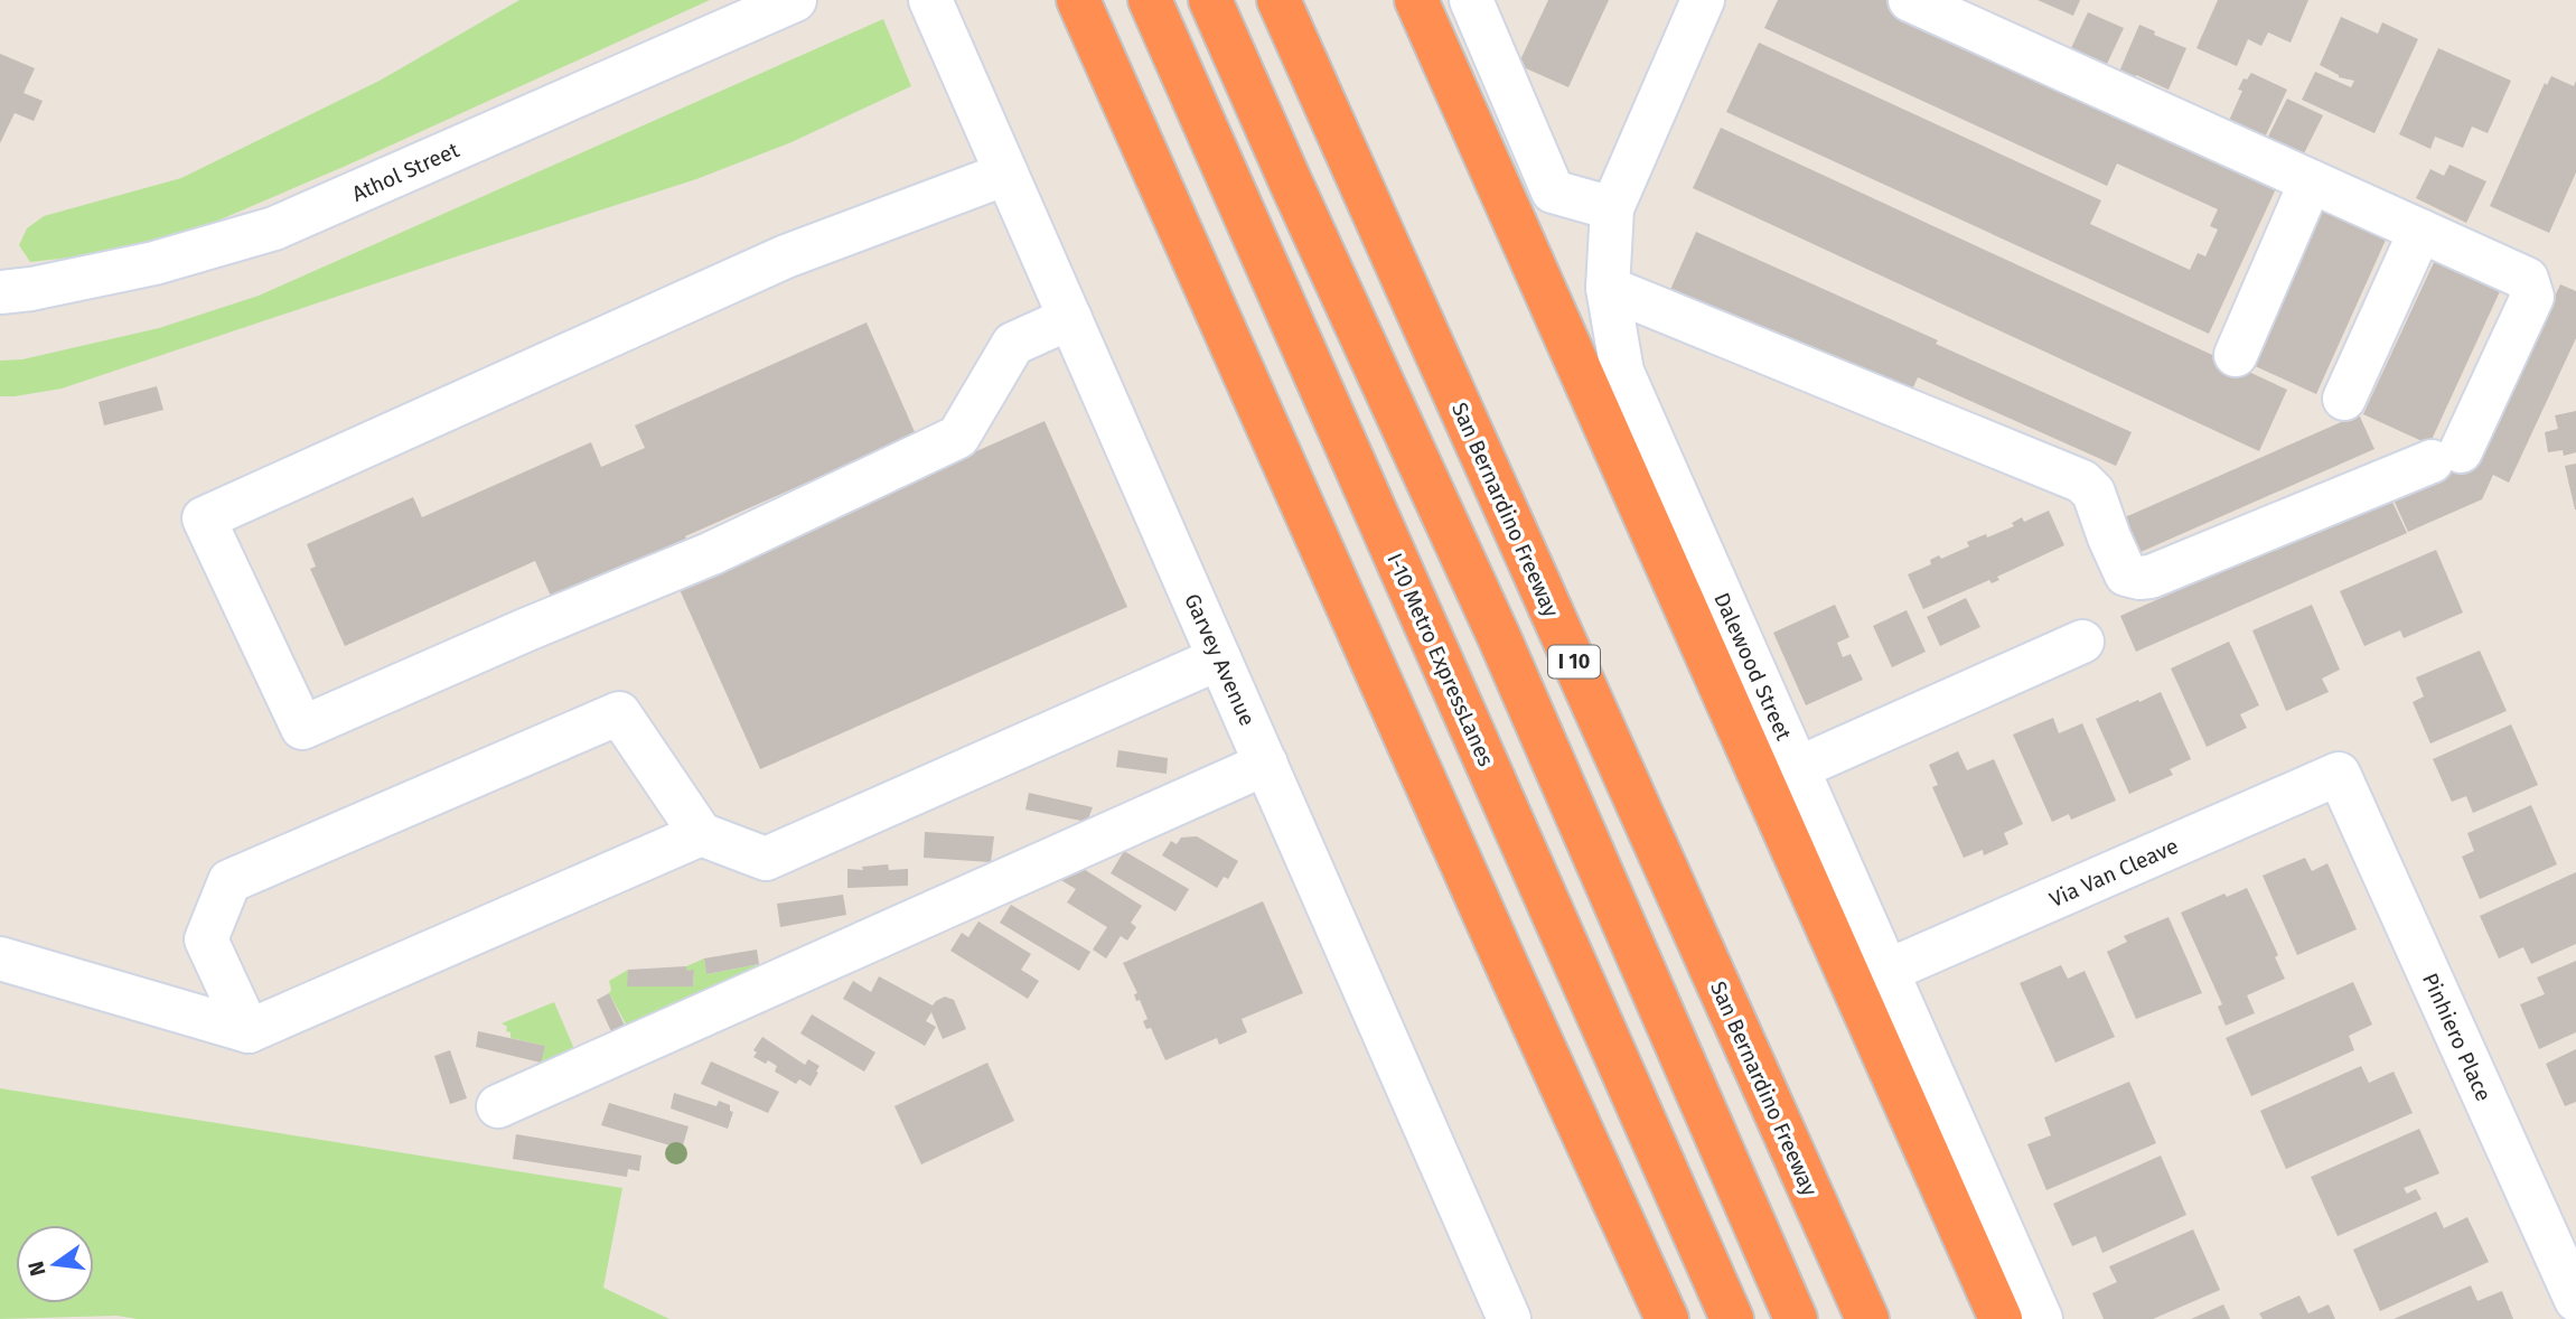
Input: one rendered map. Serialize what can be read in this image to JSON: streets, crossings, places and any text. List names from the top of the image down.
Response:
{
  "streets": {
    "highway": ["San Bernardino Freeway", "I-10 Metro ExpressLanes", "I 10"],
    "street": [
      "Athol Street",
      "Garvey Avenue",
      "Dalewood Street",
      "Via Van Cleave",
      "Pinhiero Place"
    ]
  },
  "crossings": [
    ["Dalewood Street", "Via Van Cleave"],
    ["Via Van Cleave", "Pinhiero Place"]
  ],
  "north": "left"
}
